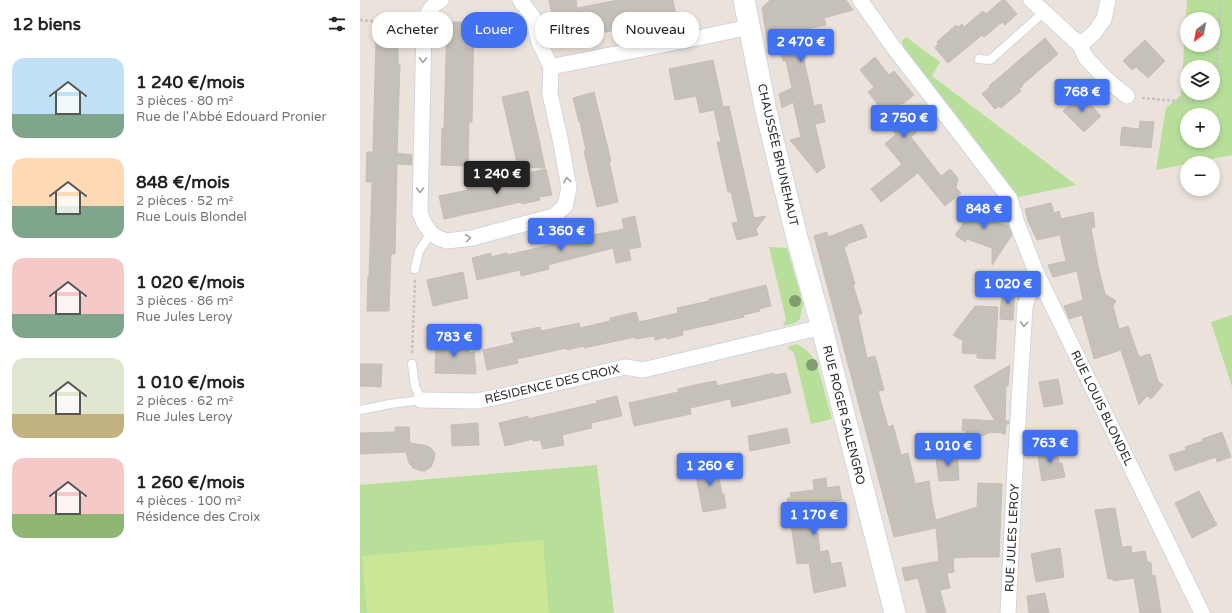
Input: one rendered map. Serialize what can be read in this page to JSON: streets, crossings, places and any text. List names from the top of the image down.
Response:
{
  "streets": {
    "main road": ["CHAUSSÉE BRUNEHAUT", "RUE ROGER SALENGRO"],
    "street": ["RÉSIDENCE DES CROIX", "RUE LOUIS BLONDEL", "RUE JULES LEROY"]
  },
  "crossings": [
    ["CHAUSSÉE BRUNEHAUT", "RUE ROGER SALENGRO"],
    ["RÉSIDENCE DES CROIX", "RUE ROGER SALENGRO"],
    ["RUE LOUIS BLONDEL", "RUE JULES LEROY"]
  ],
  "one_way": ["RUE JULES LEROY"],
  "north": "bottom left",
  "page": {
    "heading": "12 biens",
    "map_buttons": ["+", "−"],
    "chip": [
      "Acheter",
      "Louer",
      "Filtres",
      "Nouveau"
    ],
    "price": [
      "2 470 €",
      "768 €",
      "2 750 €",
      "1 240 €",
      "848 €",
      "1 360 €",
      "1 020 €",
      "783 €",
      "763 €",
      "1 010 €",
      "1 260 €",
      "1 170 €"
    ],
    "list": [
      {
        "name": "1 240 €/mois",
        "note": "3 pièces · 80 m² · Rue de l'Abbé Edouard Pronier"
      },
      {
        "name": "848 €/mois",
        "note": "2 pièces · 52 m² · Rue Louis Blondel"
      },
      {
        "name": "1 020 €/mois",
        "note": "3 pièces · 86 m² · Rue Jules Leroy"
      },
      {
        "name": "1 010 €/mois",
        "note": "2 pièces · 62 m² · Rue Jules Leroy"
      },
      {
        "name": "1 260 €/mois",
        "note": "4 pièces · 100 m² · Résidence des Croix"
      }
    ]
  }
}
